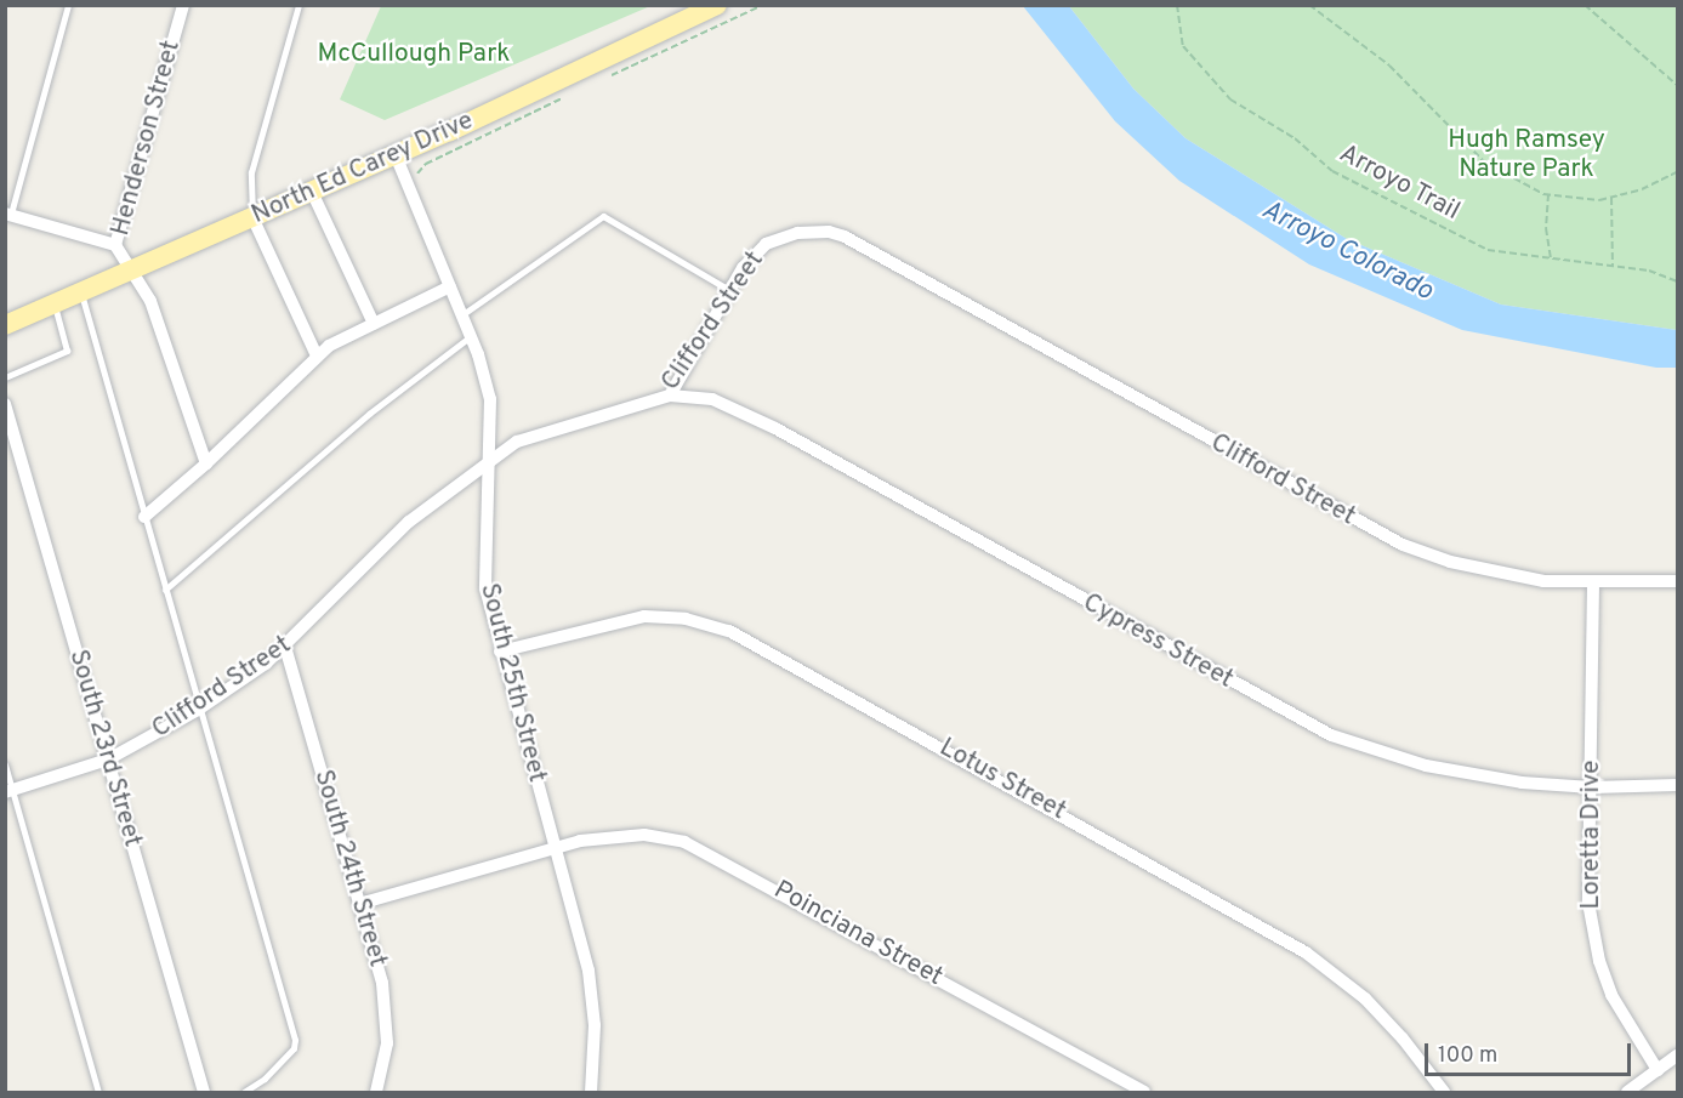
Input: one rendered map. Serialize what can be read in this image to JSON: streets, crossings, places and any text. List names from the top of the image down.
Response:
{
  "streets": {
    "main road": ["North Ed Carey Drive"],
    "street": [
      "Henderson Street",
      "Clifford Street",
      "Cypress Street",
      "South 25th Street",
      "South 23rd Street",
      "Lotus Street",
      "Loretta Drive",
      "South 24th Street",
      "Poinciana Street"
    ],
    "path": ["Arroyo Trail"]
  },
  "crossings": [
    ["Henderson Street", "North Ed Carey Drive"],
    ["North Ed Carey Drive", "South 25th Street"],
    ["Clifford Street", "Cypress Street"],
    ["Clifford Street", "South 25th Street"],
    ["Clifford Street", "South 23rd Street"],
    ["Clifford Street", "Loretta Drive"],
    ["Clifford Street", "South 24th Street"],
    ["Cypress Street", "Loretta Drive"],
    ["South 25th Street", "Lotus Street"],
    ["South 25th Street", "Poinciana Street"],
    ["South 24th Street", "Poinciana Street"]
  ],
  "water": ["Arroyo Colorado"],
  "parks": ["McCullough Park", "Hugh Ramsey Nature Park"],
  "scale_bar": "100 m"
}
